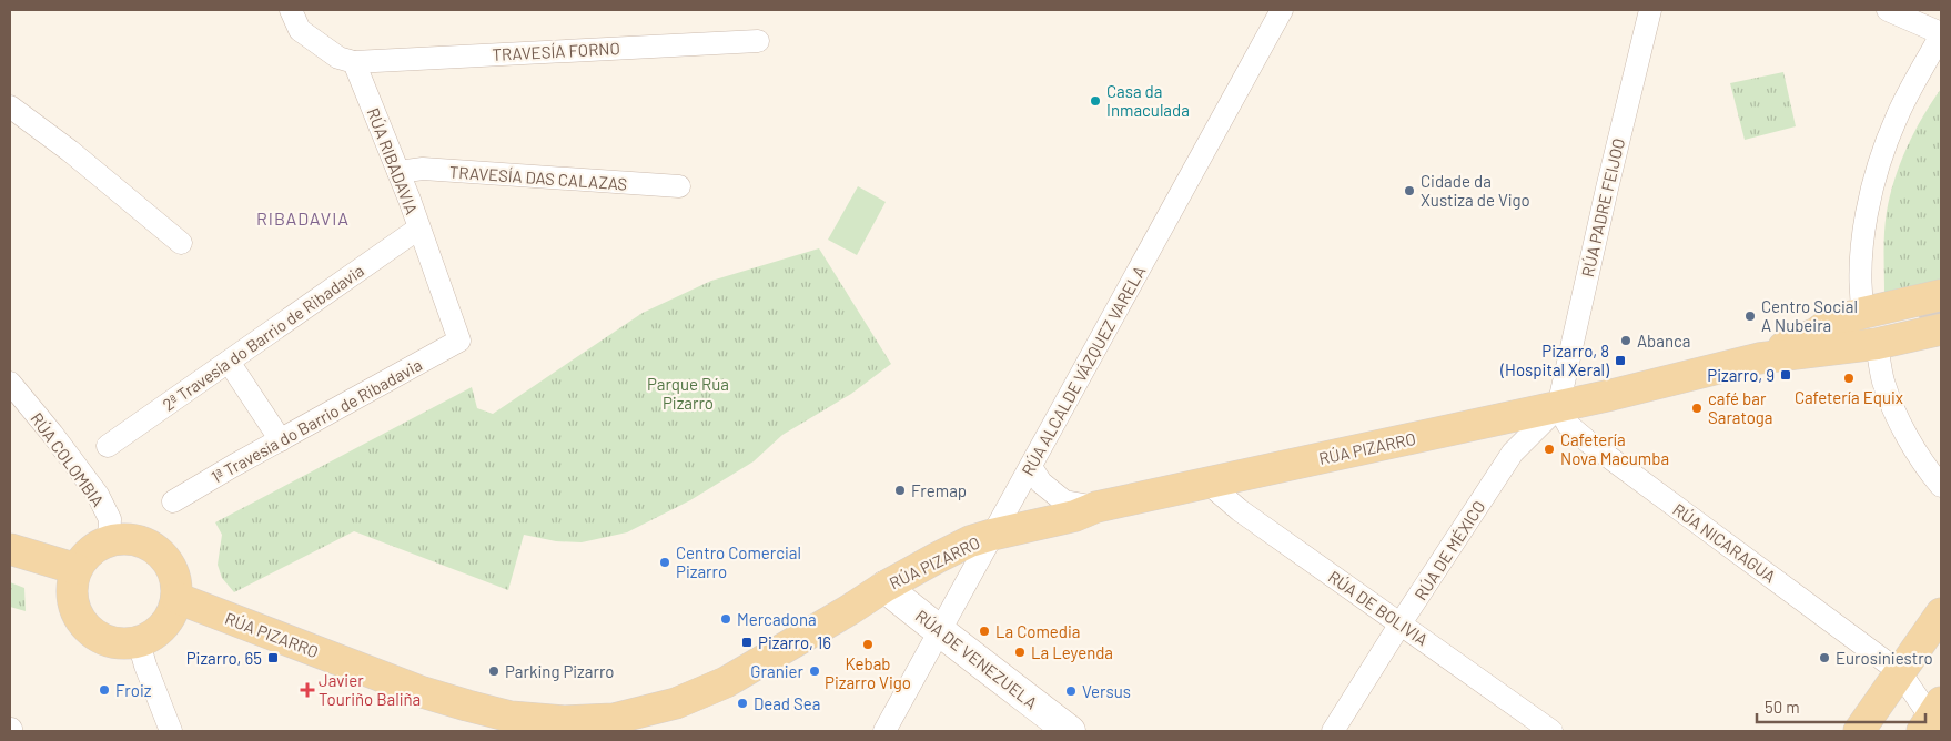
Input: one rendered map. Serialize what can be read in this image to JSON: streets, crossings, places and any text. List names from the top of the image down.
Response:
{
  "streets": {
    "main road": ["RÚA PIZARRO", "RÚA DE VENEZUELA"],
    "street": [
      "TRAVESÍA FORNO",
      "RÚA RIBADAVIA",
      "TRAVESÍA DAS CALAZAS",
      "RÚA PADRE FEIJOO",
      "2ª Travesía do Barrio de Ribadavia",
      "RÚA ALCALDE VÁZQUEZ VARELA",
      "1ª Travesía do Barrio de Ribadavia",
      "RÚA COLOMBIA",
      "RÚA NICARAGUA",
      "RÚA DE MÉXICO",
      "RÚA DE BOLIVIA"
    ]
  },
  "crossings": [
    ["TRAVESÍA FORNO", "RÚA RIBADAVIA"],
    ["RÚA RIBADAVIA", "TRAVESÍA DAS CALAZAS"],
    ["RÚA RIBADAVIA", "2ª Travesía do Barrio de Ribadavia"],
    ["RÚA RIBADAVIA", "1ª Travesía do Barrio de Ribadavia"],
    ["RÚA PADRE FEIJOO", "RÚA PIZARRO"],
    ["RÚA PADRE FEIJOO", "RÚA NICARAGUA"],
    ["RÚA PADRE FEIJOO", "RÚA DE MÉXICO"],
    ["RÚA ALCALDE VÁZQUEZ VARELA", "RÚA PIZARRO"],
    ["RÚA ALCALDE VÁZQUEZ VARELA", "RÚA DE VENEZUELA"],
    ["RÚA PIZARRO", "RÚA COLOMBIA"],
    ["RÚA PIZARRO", "RÚA NICARAGUA"],
    ["RÚA PIZARRO", "RÚA DE MÉXICO"],
    ["RÚA PIZARRO", "RÚA DE BOLIVIA"],
    ["RÚA PIZARRO", "RÚA DE VENEZUELA"],
    ["RÚA NICARAGUA", "RÚA DE MÉXICO"],
    ["RÚA DE MÉXICO", "RÚA DE BOLIVIA"]
  ],
  "districts": ["RIBADAVIA"],
  "parks": ["Parque Rúa Pizarro"],
  "places": {
    "other": [
      "Casa da Inmaculada",
      "Cidade da Xustiza de Vigo",
      "Centro Social A Nubeira",
      "Abanca",
      "Cafetería Equix",
      "café bar Saratoga",
      "Cafetería Nova Macumba",
      "Fremap",
      "Centro Comercial Pizarro",
      "Mercadona",
      "La Comedia",
      "Kebab Pizarro Vigo",
      "La Leyenda",
      "Eurosiniestro",
      "Parking Pizarro",
      "Granier",
      "Froiz",
      "Versus",
      "Dead Sea"
    ],
    "transit": [
      "Pizarro, 8 (Hospital Xeral)",
      "Pizarro, 9",
      "Pizarro, 16",
      "Pizarro, 65"
    ],
    "health": ["Javier Touriño Baliña"]
  },
  "scale_bar": "50 m"
}
